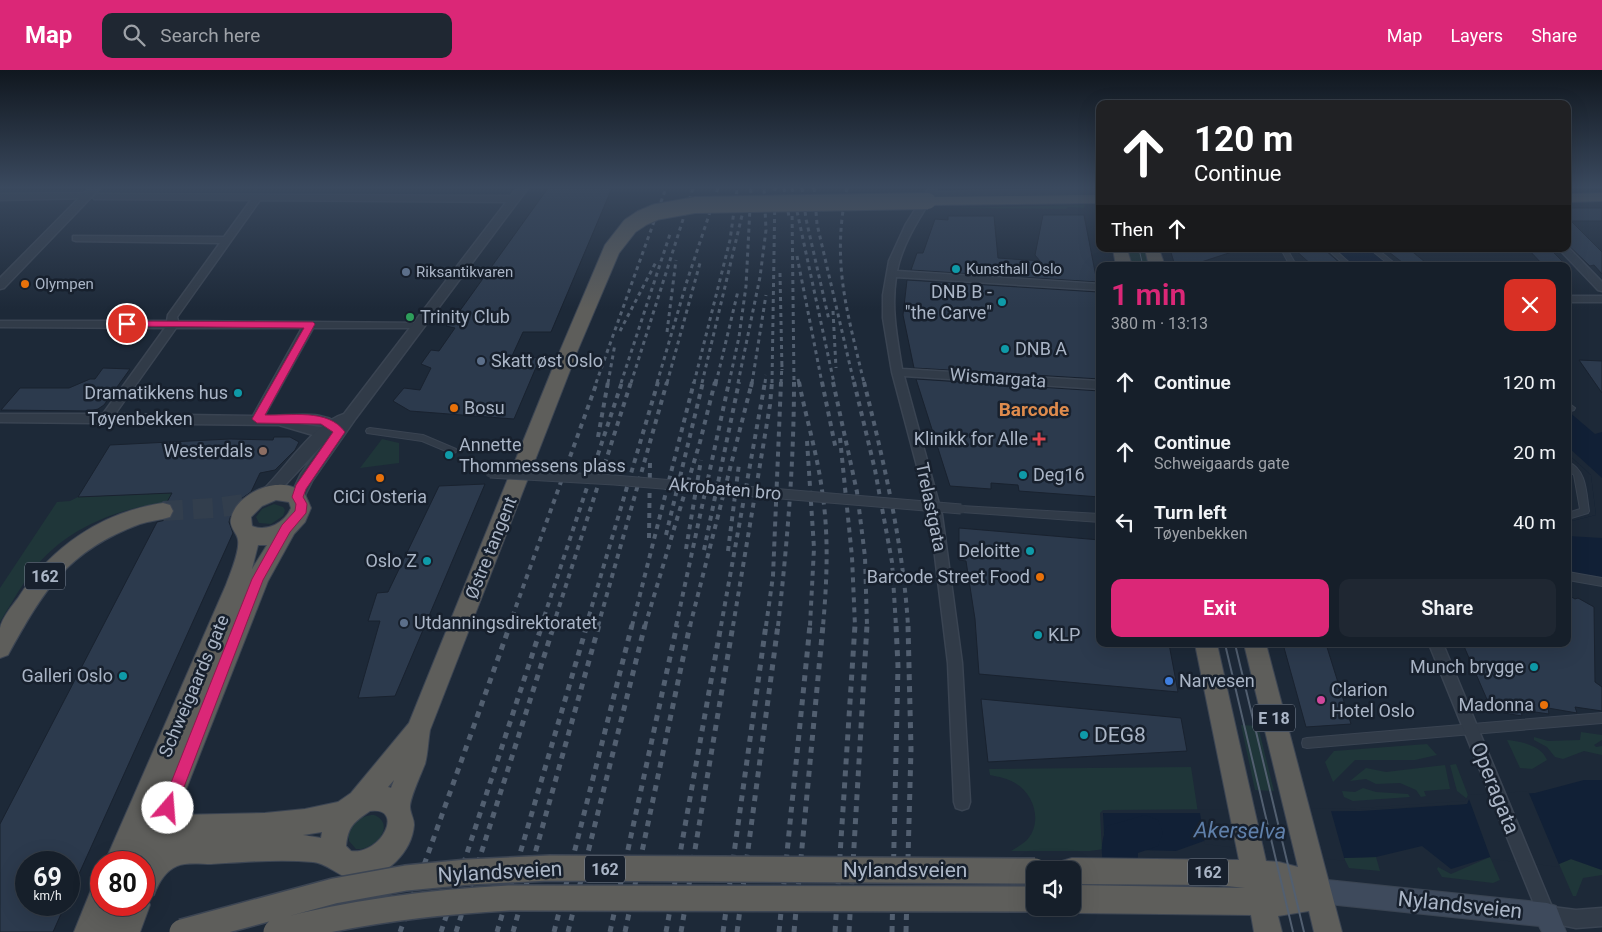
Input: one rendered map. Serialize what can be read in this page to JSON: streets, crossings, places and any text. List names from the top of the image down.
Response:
{
  "streets": {
    "highway": [
      "Østre tangent",
      "162",
      "Schweigaards gate",
      "E 18",
      "Nylandsveien"
    ],
    "street": [
      "Wismargata",
      "Tøyenbekken",
      "Akrobaten bro",
      "Trelastgata",
      "Operagata"
    ]
  },
  "crossings": [
    ["Wismargata", "Trelastgata"],
    ["162", "E 18"],
    ["162", "Nylandsveien"],
    ["E 18", "Nylandsveien"],
    ["Operagata", "Nylandsveien"]
  ],
  "districts": ["Barcode"],
  "water": ["Akerselva"],
  "places": {
    "other": [
      "Kunsthall Oslo",
      "Riksantikvaren",
      "Olympen",
      "DNB B - \"the Carve\"",
      "Trinity Club",
      "DNB A",
      "Skatt øst Oslo",
      "Dramatikkens hus",
      "Bosu",
      "Westerdals",
      "Annette Thommessens plass",
      "Deg16",
      "CiCi Osteria",
      "Deloitte",
      "Oslo Z",
      "Barcode Street Food",
      "Utdanningsdirektoratet",
      "KLP",
      "Munch brygge",
      "Galleri Oslo",
      "Narvesen",
      "Clarion Hotel Oslo",
      "Madonna",
      "DEG8"
    ],
    "health": ["Klinikk for Alle"]
  },
  "page": {
    "header": "Map",
    "search": "Search here",
    "nav": ["Map", "Layers", "Share"],
    "turn": ["120 m", "Continue"],
    "then": "Then",
    "heading": ["1 min", "380 m · 13:13"],
    "list": [
      {
        "name": "Continue",
        "value": "120 m"
      },
      {
        "name": "Continue",
        "note": "Schweigaards gate",
        "value": "20 m"
      },
      {
        "name": "Turn left",
        "note": "Tøyenbekken",
        "value": "40 m"
      }
    ],
    "buttons": ["Exit", "Share"],
    "speed": "69 km/h",
    "limit": "80"
  }
}
